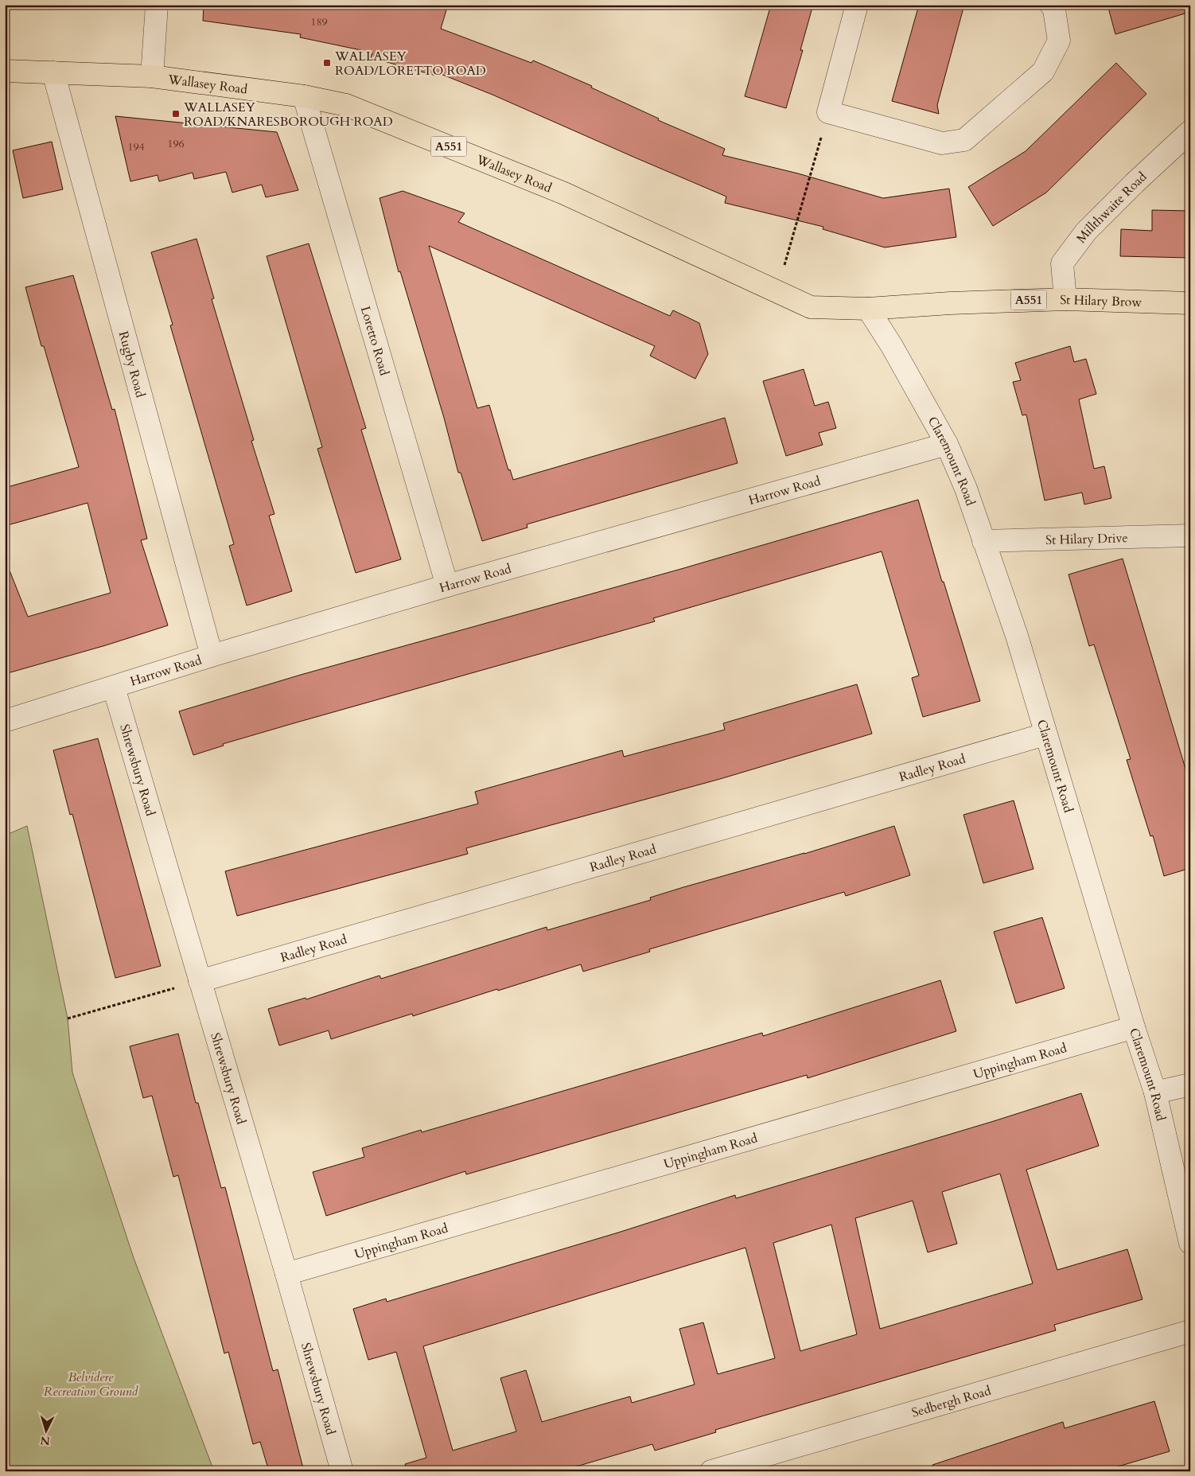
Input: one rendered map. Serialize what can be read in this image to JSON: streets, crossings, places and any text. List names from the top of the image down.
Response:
{
  "streets": {
    "main road": ["Wallasey Road", "A551", "St Hilary Brow"],
    "street": [
      "Millthwaite Road",
      "Loretto Road",
      "Rugby Road",
      "Claremount Road",
      "Harrow Road",
      "St Hilary Drive",
      "Radley Road",
      "Shrewsbury Road",
      "Uppingham Road",
      "Sedbergh Road"
    ]
  },
  "crossings": [
    ["Wallasey Road", "St Hilary Brow"],
    ["Wallasey Road", "Loretto Road"],
    ["Wallasey Road", "Rugby Road"],
    ["Wallasey Road", "Claremount Road"],
    ["Millthwaite Road", "St Hilary Brow"],
    ["St Hilary Brow", "Claremount Road"],
    ["Loretto Road", "Harrow Road"],
    ["Rugby Road", "Harrow Road"],
    ["Claremount Road", "Harrow Road"],
    ["Claremount Road", "St Hilary Drive"],
    ["Claremount Road", "Radley Road"],
    ["Claremount Road", "Uppingham Road"],
    ["Harrow Road", "Shrewsbury Road"],
    ["Radley Road", "Shrewsbury Road"],
    ["Shrewsbury Road", "Uppingham Road"]
  ],
  "parks": ["Belvidere Recreation Ground"],
  "places": {
    "transit": ["WALLASEY ROAD/LORETTO ROAD", "WALLASEY ROAD/KNARESBOROUGH ROAD"]
  },
  "house_numbers": ["189", "196", "194"],
  "north": "bottom"
}
